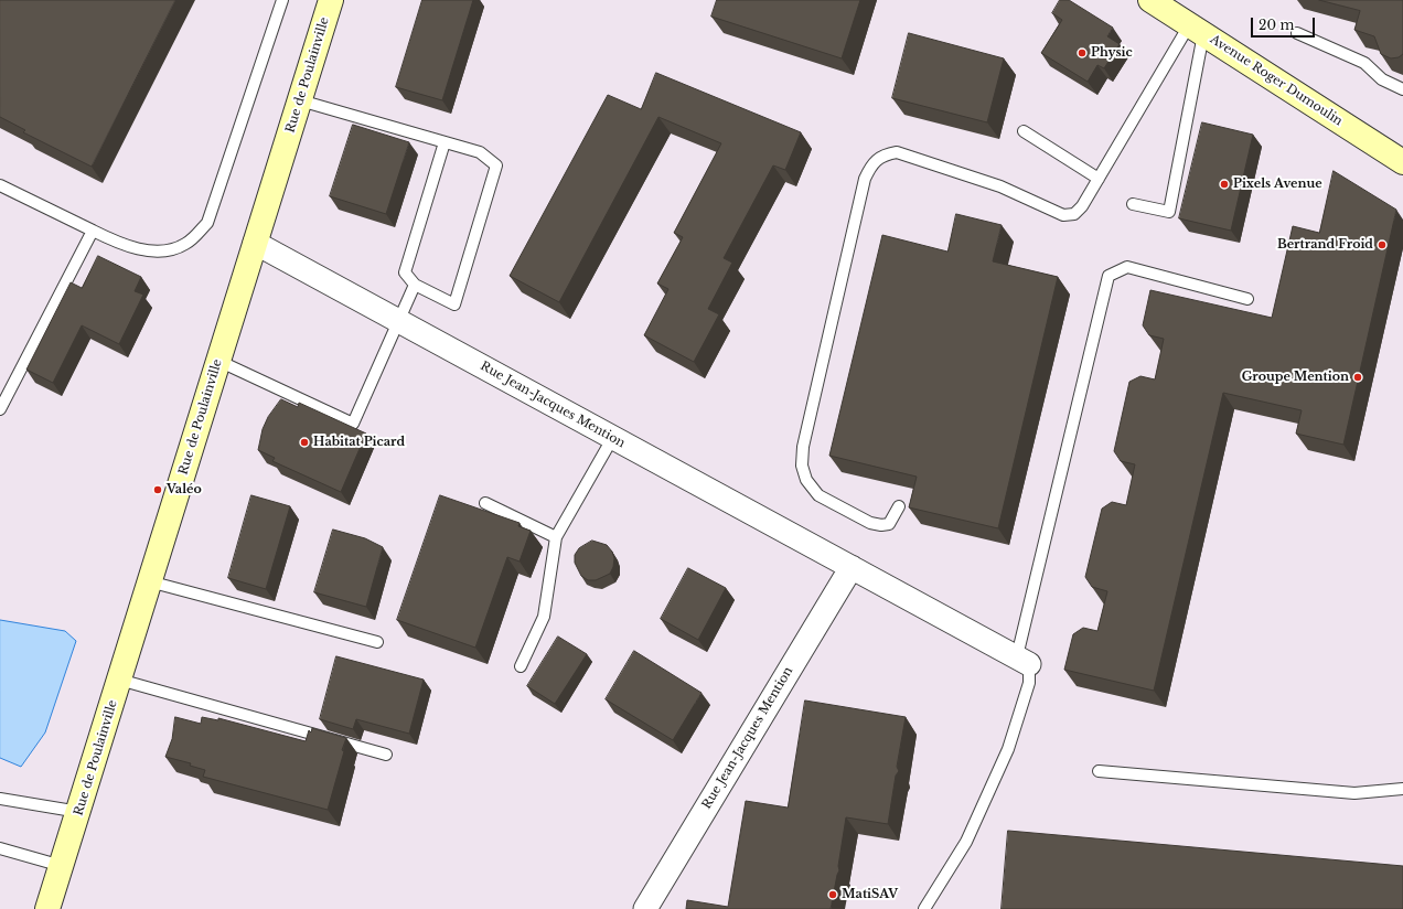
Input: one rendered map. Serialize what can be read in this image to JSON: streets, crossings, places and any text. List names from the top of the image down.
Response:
{
  "streets": {
    "street": ["Rue de Poulainville", "Avenue Roger Dumoulin", "Rue Jean-Jacques Mention"]
  },
  "crossings": [
    ["Rue de Poulainville", "Rue Jean-Jacques Mention"]
  ],
  "places": [
    "Physic",
    "Pixels Avenue",
    "Bertrand Froid",
    "Groupe Mention",
    "Habitat Picard",
    "Valéo",
    "MatiSAV"
  ],
  "scale_bar": "20 m"
}
